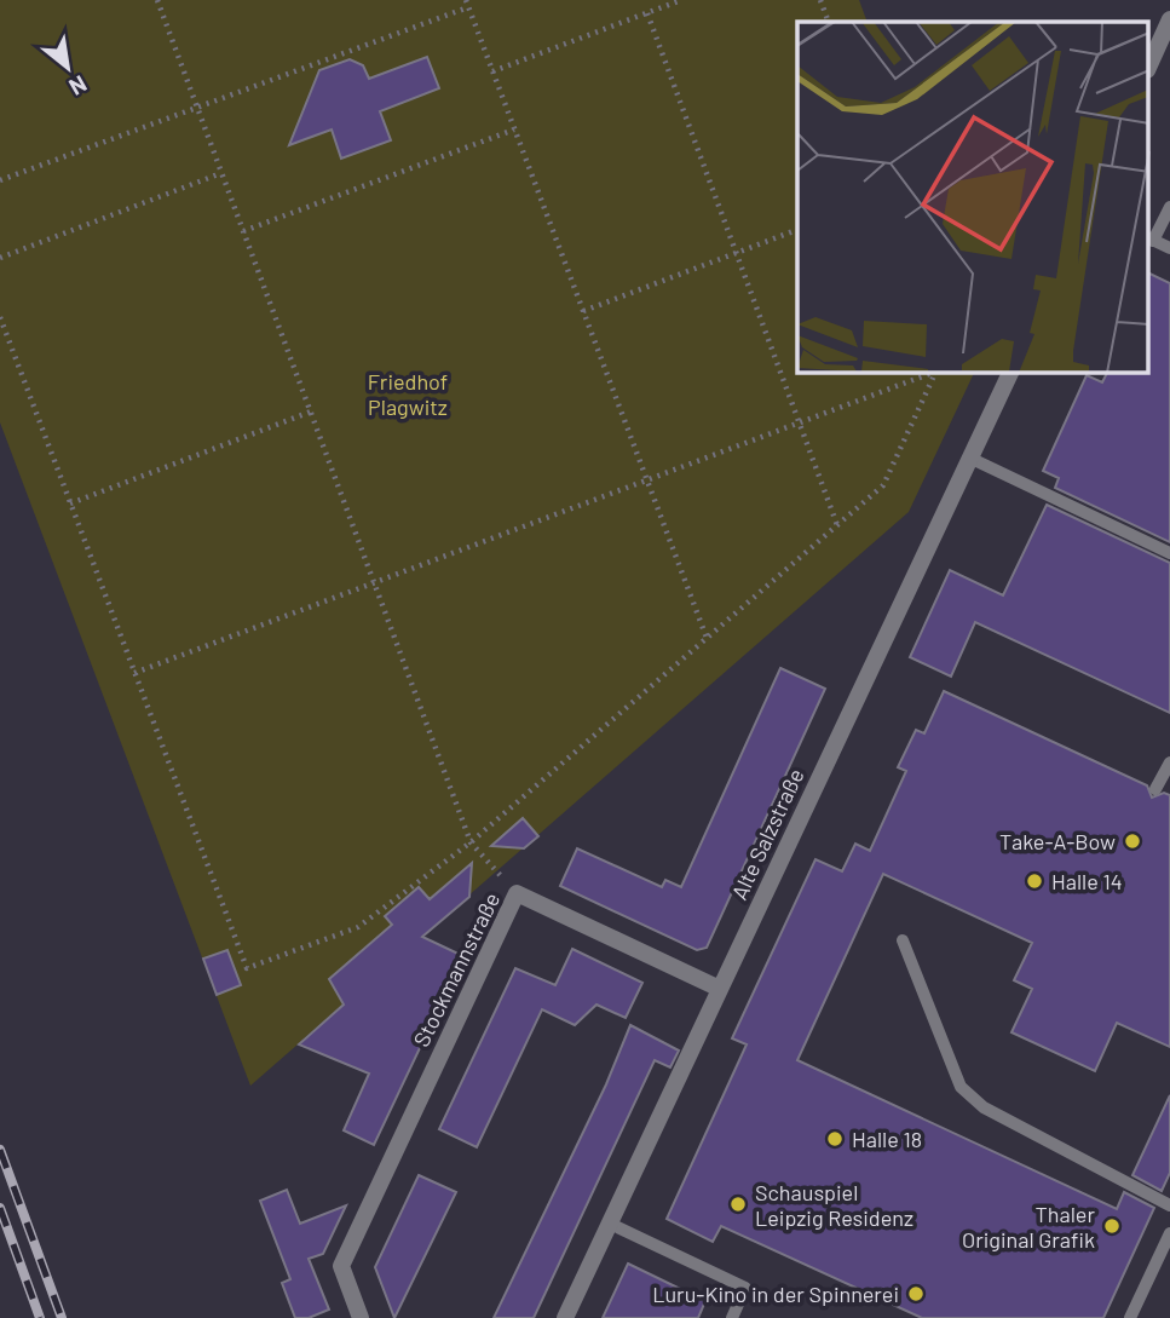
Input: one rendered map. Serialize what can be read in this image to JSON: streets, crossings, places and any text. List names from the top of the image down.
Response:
{
  "streets": {
    "street": ["Alte Salzstraße", "Stockmannstraße"]
  },
  "crossings": [
    ["Alte Salzstraße", "Stockmannstraße"]
  ],
  "parks": ["Friedhof Plagwitz"],
  "places": [
    "Take-A-Bow",
    "Halle 14",
    "Halle 18",
    "Schauspiel Leipzig Residenz",
    "Thaler Original Grafik",
    "Luru-Kino in der Spinnerei"
  ],
  "north": "bottom right"
}
